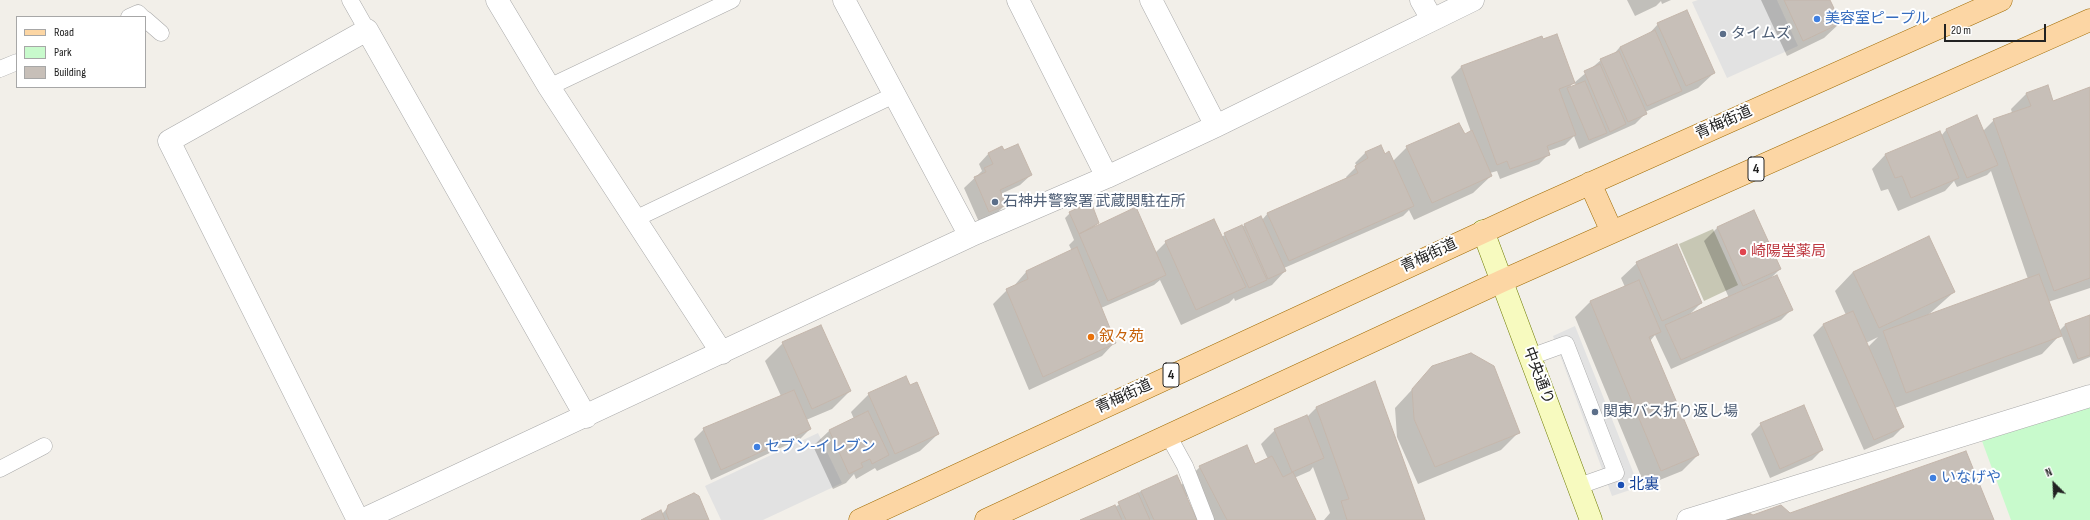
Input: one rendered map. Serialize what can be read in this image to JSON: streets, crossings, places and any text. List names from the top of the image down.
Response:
{
  "streets": {
    "main road": ["青梅街道", "4"],
    "street": ["中央通り"]
  },
  "crossings": [
    ["青梅街道", "中央通り"],
    ["4", "中央通り"]
  ],
  "places": [
    "美容室ピープル",
    "タイムズ",
    "石神井警察署 武蔵関駐在所",
    "崎陽堂薬局",
    "叙々苑",
    "関東バス折り返し場",
    "セブン-イレブン",
    "いなげや",
    "北裏"
  ],
  "legend": ["Road", "Park", "Building"],
  "scale_bar": "20 m",
  "north": "top left"
}
